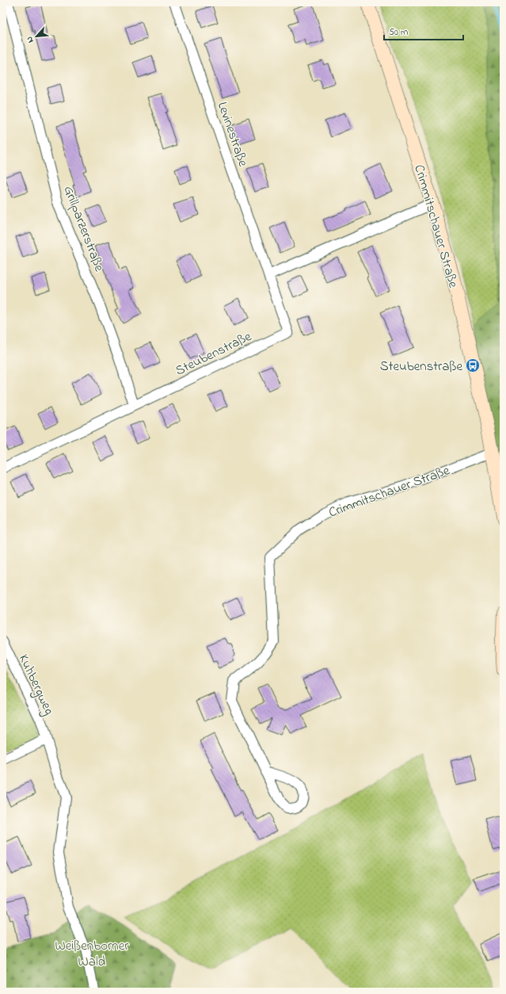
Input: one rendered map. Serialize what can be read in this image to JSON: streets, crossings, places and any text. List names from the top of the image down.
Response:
{
  "streets": {
    "main road": ["Crimmitschauer Straße"],
    "street": [
      "Levinestraße",
      "Grillparzerstraße",
      "Steubenstraße",
      "Kuhbergweg"
    ]
  },
  "crossings": [
    ["Levinestraße", "Steubenstraße"],
    ["Grillparzerstraße", "Steubenstraße"]
  ],
  "parks": ["Weißenborner Wald"],
  "places": {
    "bus stop": ["Steubenstraße"]
  },
  "scale_bar": "50 m",
  "north": "bottom left"
}
